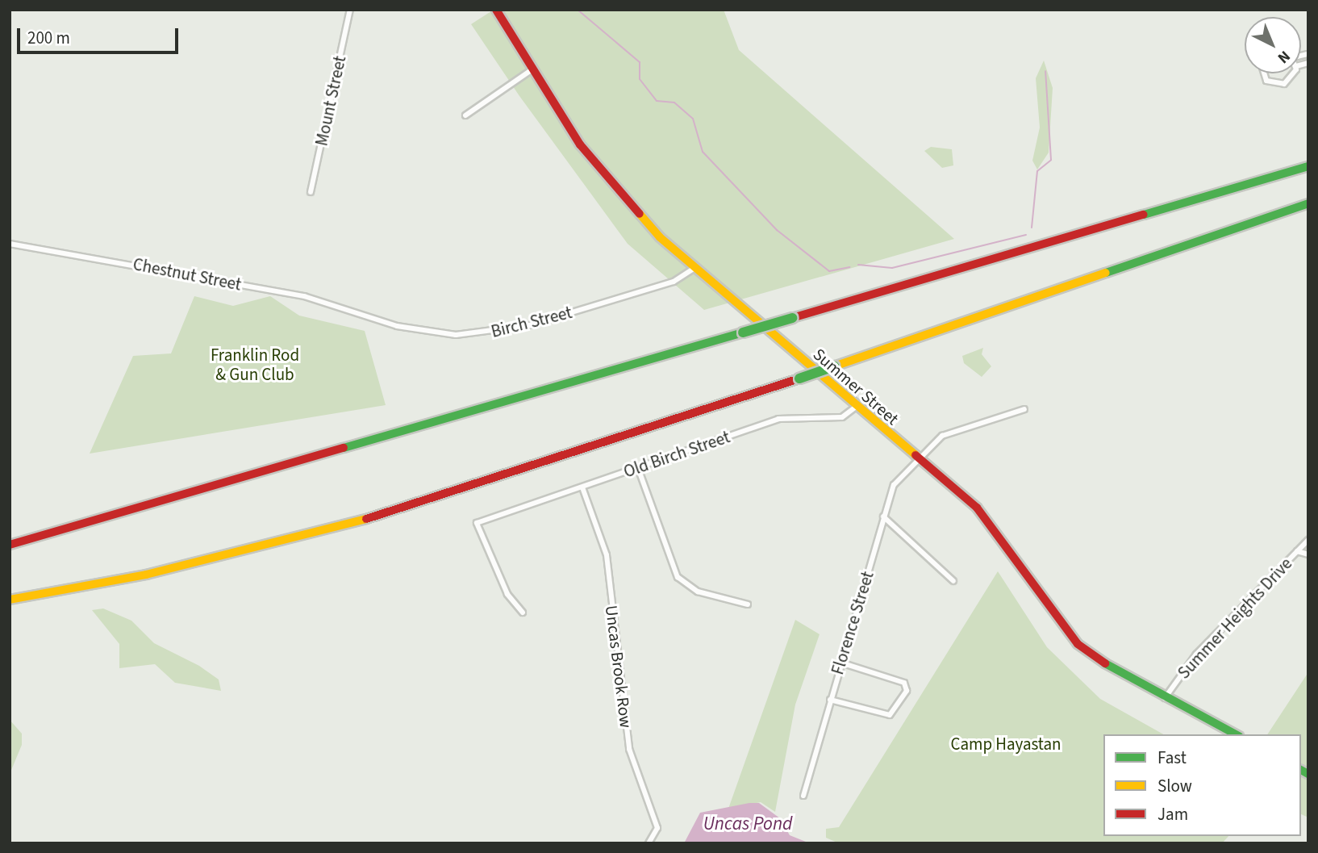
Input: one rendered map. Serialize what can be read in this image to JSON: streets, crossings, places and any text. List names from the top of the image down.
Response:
{
  "streets": {
    "main road": ["Summer Street"],
    "street": [
      "Mount Street",
      "Chestnut Street",
      "Birch Street",
      "Old Birch Street",
      "Summer Heights Drive",
      "Florence Street",
      "Uncas Brook Row"
    ]
  },
  "crossings": [
    ["Chestnut Street", "Birch Street"],
    ["Birch Street", "Summer Street"],
    ["Summer Street", "Old Birch Street"],
    ["Summer Street", "Summer Heights Drive"],
    ["Summer Street", "Florence Street"],
    ["Old Birch Street", "Uncas Brook Row"]
  ],
  "water": ["Uncas Pond"],
  "parks": ["Franklin Rod & Gun Club", "Camp Hayastan"],
  "legend": ["Fast", "Slow", "Jam"],
  "scale_bar": "200 m",
  "north": "bottom right"
}
